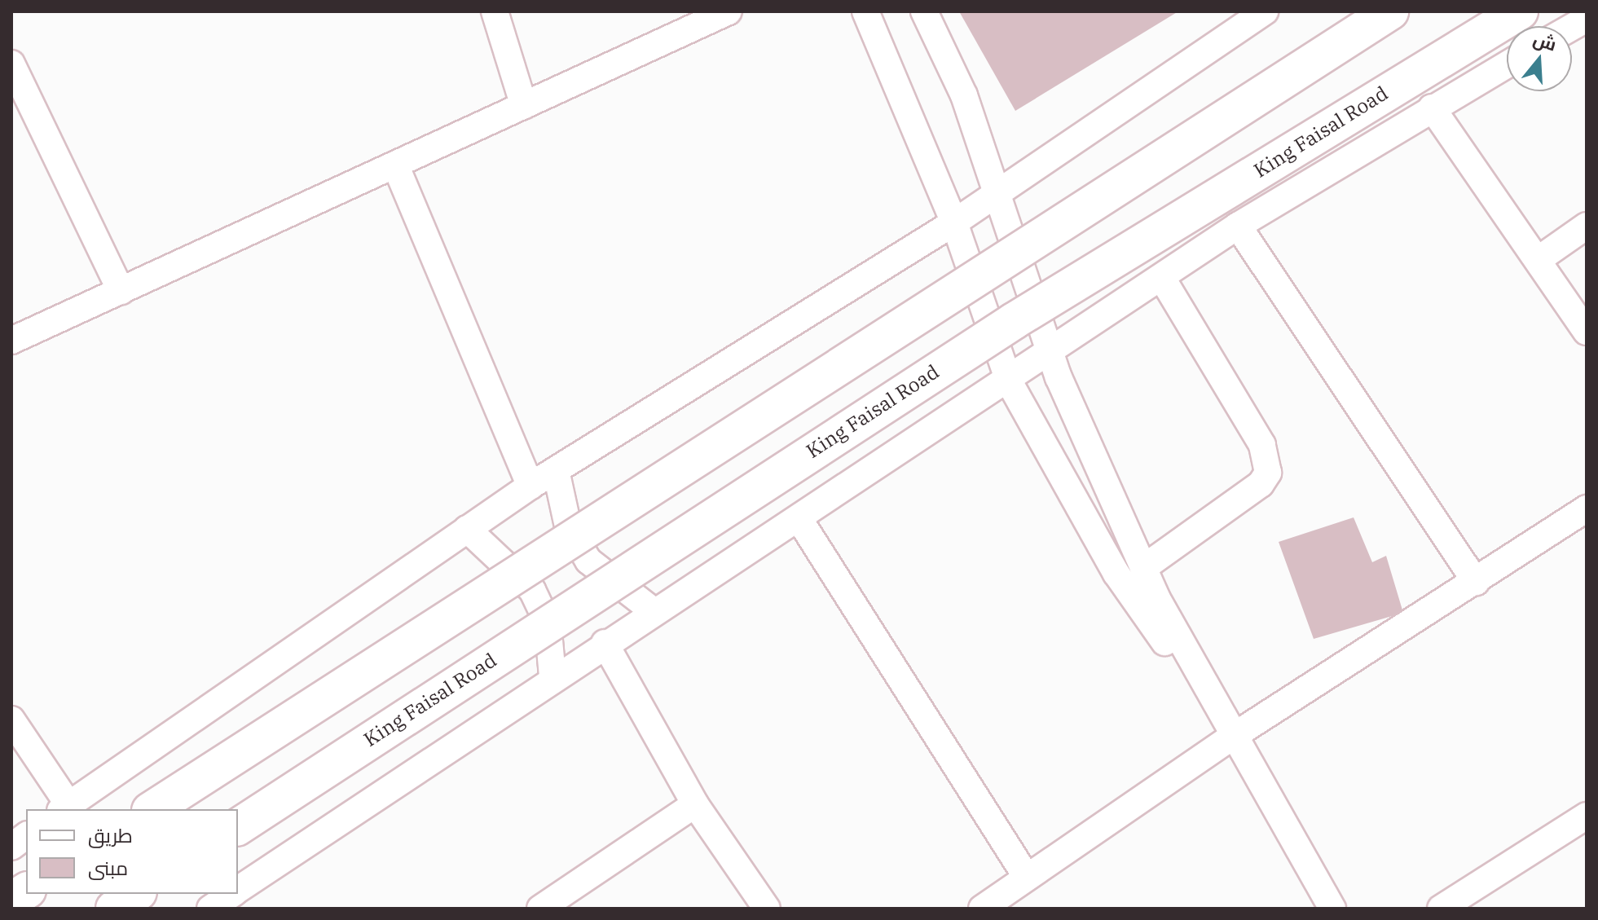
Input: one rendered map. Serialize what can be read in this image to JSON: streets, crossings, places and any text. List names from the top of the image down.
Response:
{
  "streets": {
    "highway": ["King Faisal Road"]
  },
  "legend": ["طريق", "مبنى"],
  "north": "top"
}
